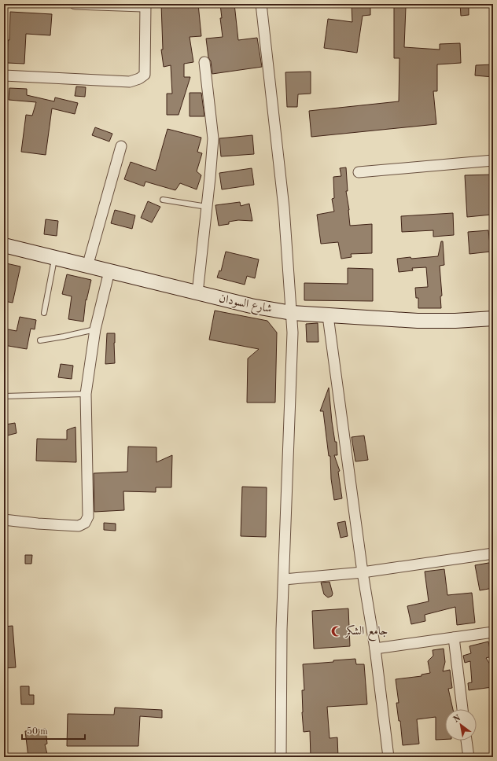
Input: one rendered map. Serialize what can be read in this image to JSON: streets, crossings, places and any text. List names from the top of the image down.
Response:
{
  "streets": {
    "main road": ["شارع السودان"]
  },
  "places": {
    "mosque": ["جامع الشكر"]
  },
  "scale_bar": "50 m",
  "north": "top left"
}
